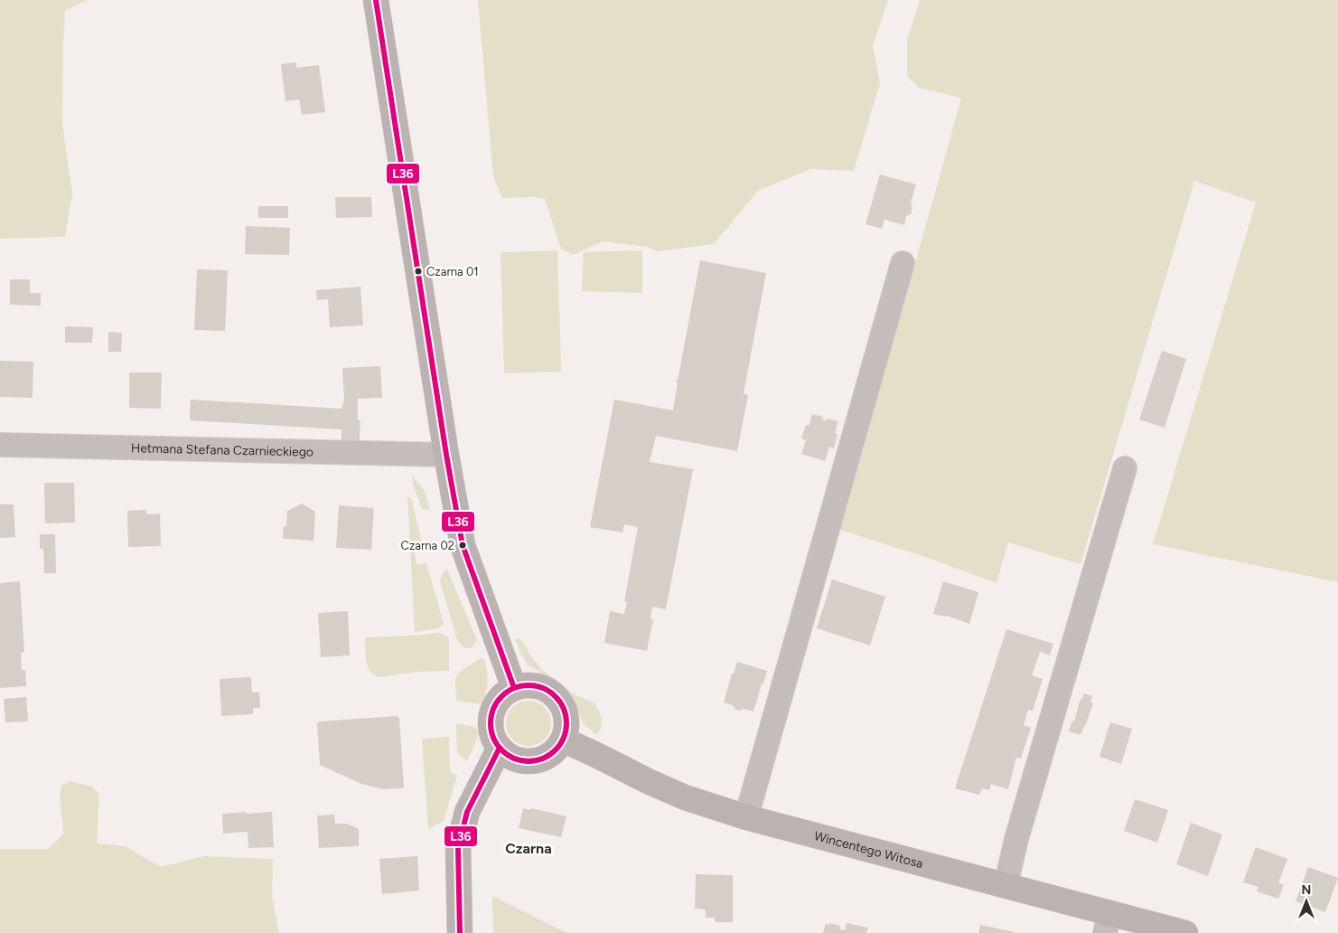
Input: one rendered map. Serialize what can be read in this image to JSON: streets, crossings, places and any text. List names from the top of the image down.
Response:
{
  "streets": {
    "main road": ["Wincentego Witosa"],
    "street": ["Hetmana Stefana Czarnieckiego"]
  },
  "districts": ["Czarna"],
  "places": ["Czarna 01", "Czarna 02"],
  "lines": ["transit line L36"],
  "north": "top"
}
